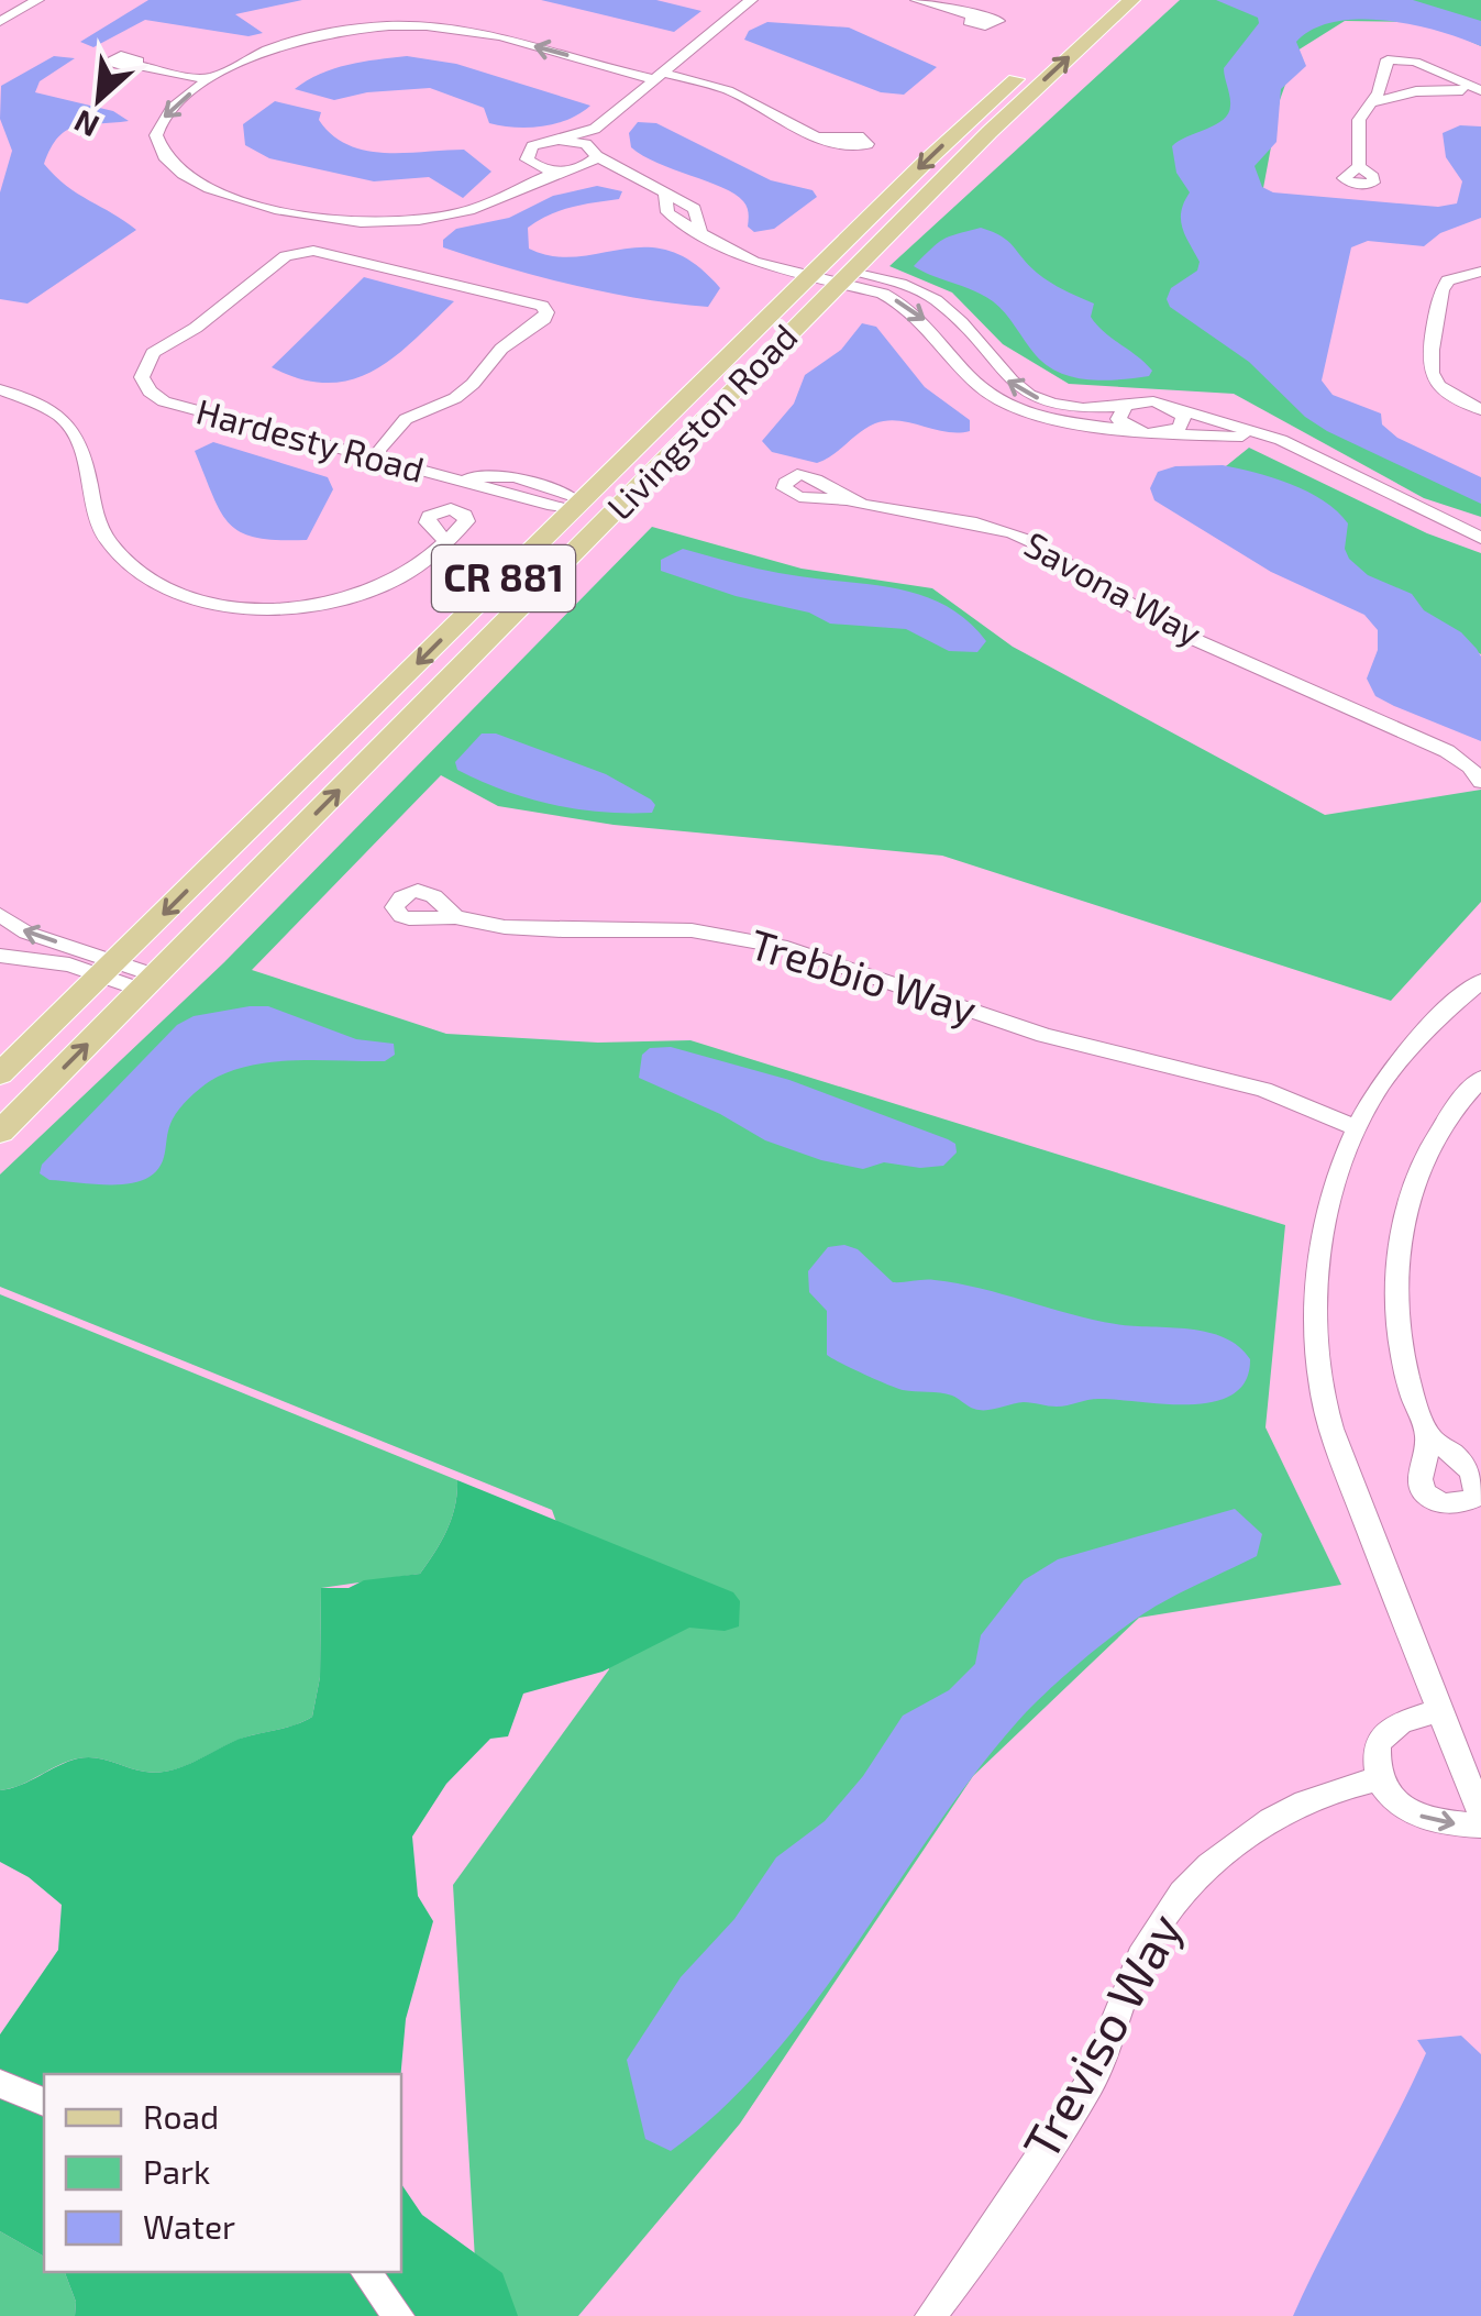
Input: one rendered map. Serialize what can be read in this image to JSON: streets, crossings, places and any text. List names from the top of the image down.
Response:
{
  "streets": {
    "main road": ["Livingston Road", "CR 881"],
    "street": [
      "Hardesty Road",
      "Savona Way",
      "Trebbio Way",
      "Treviso Way"
    ]
  },
  "crossings": [
    ["Livingston Road", "Hardesty Road"]
  ],
  "legend": ["Road", "Park", "Water"],
  "north": "bottom left"
}
